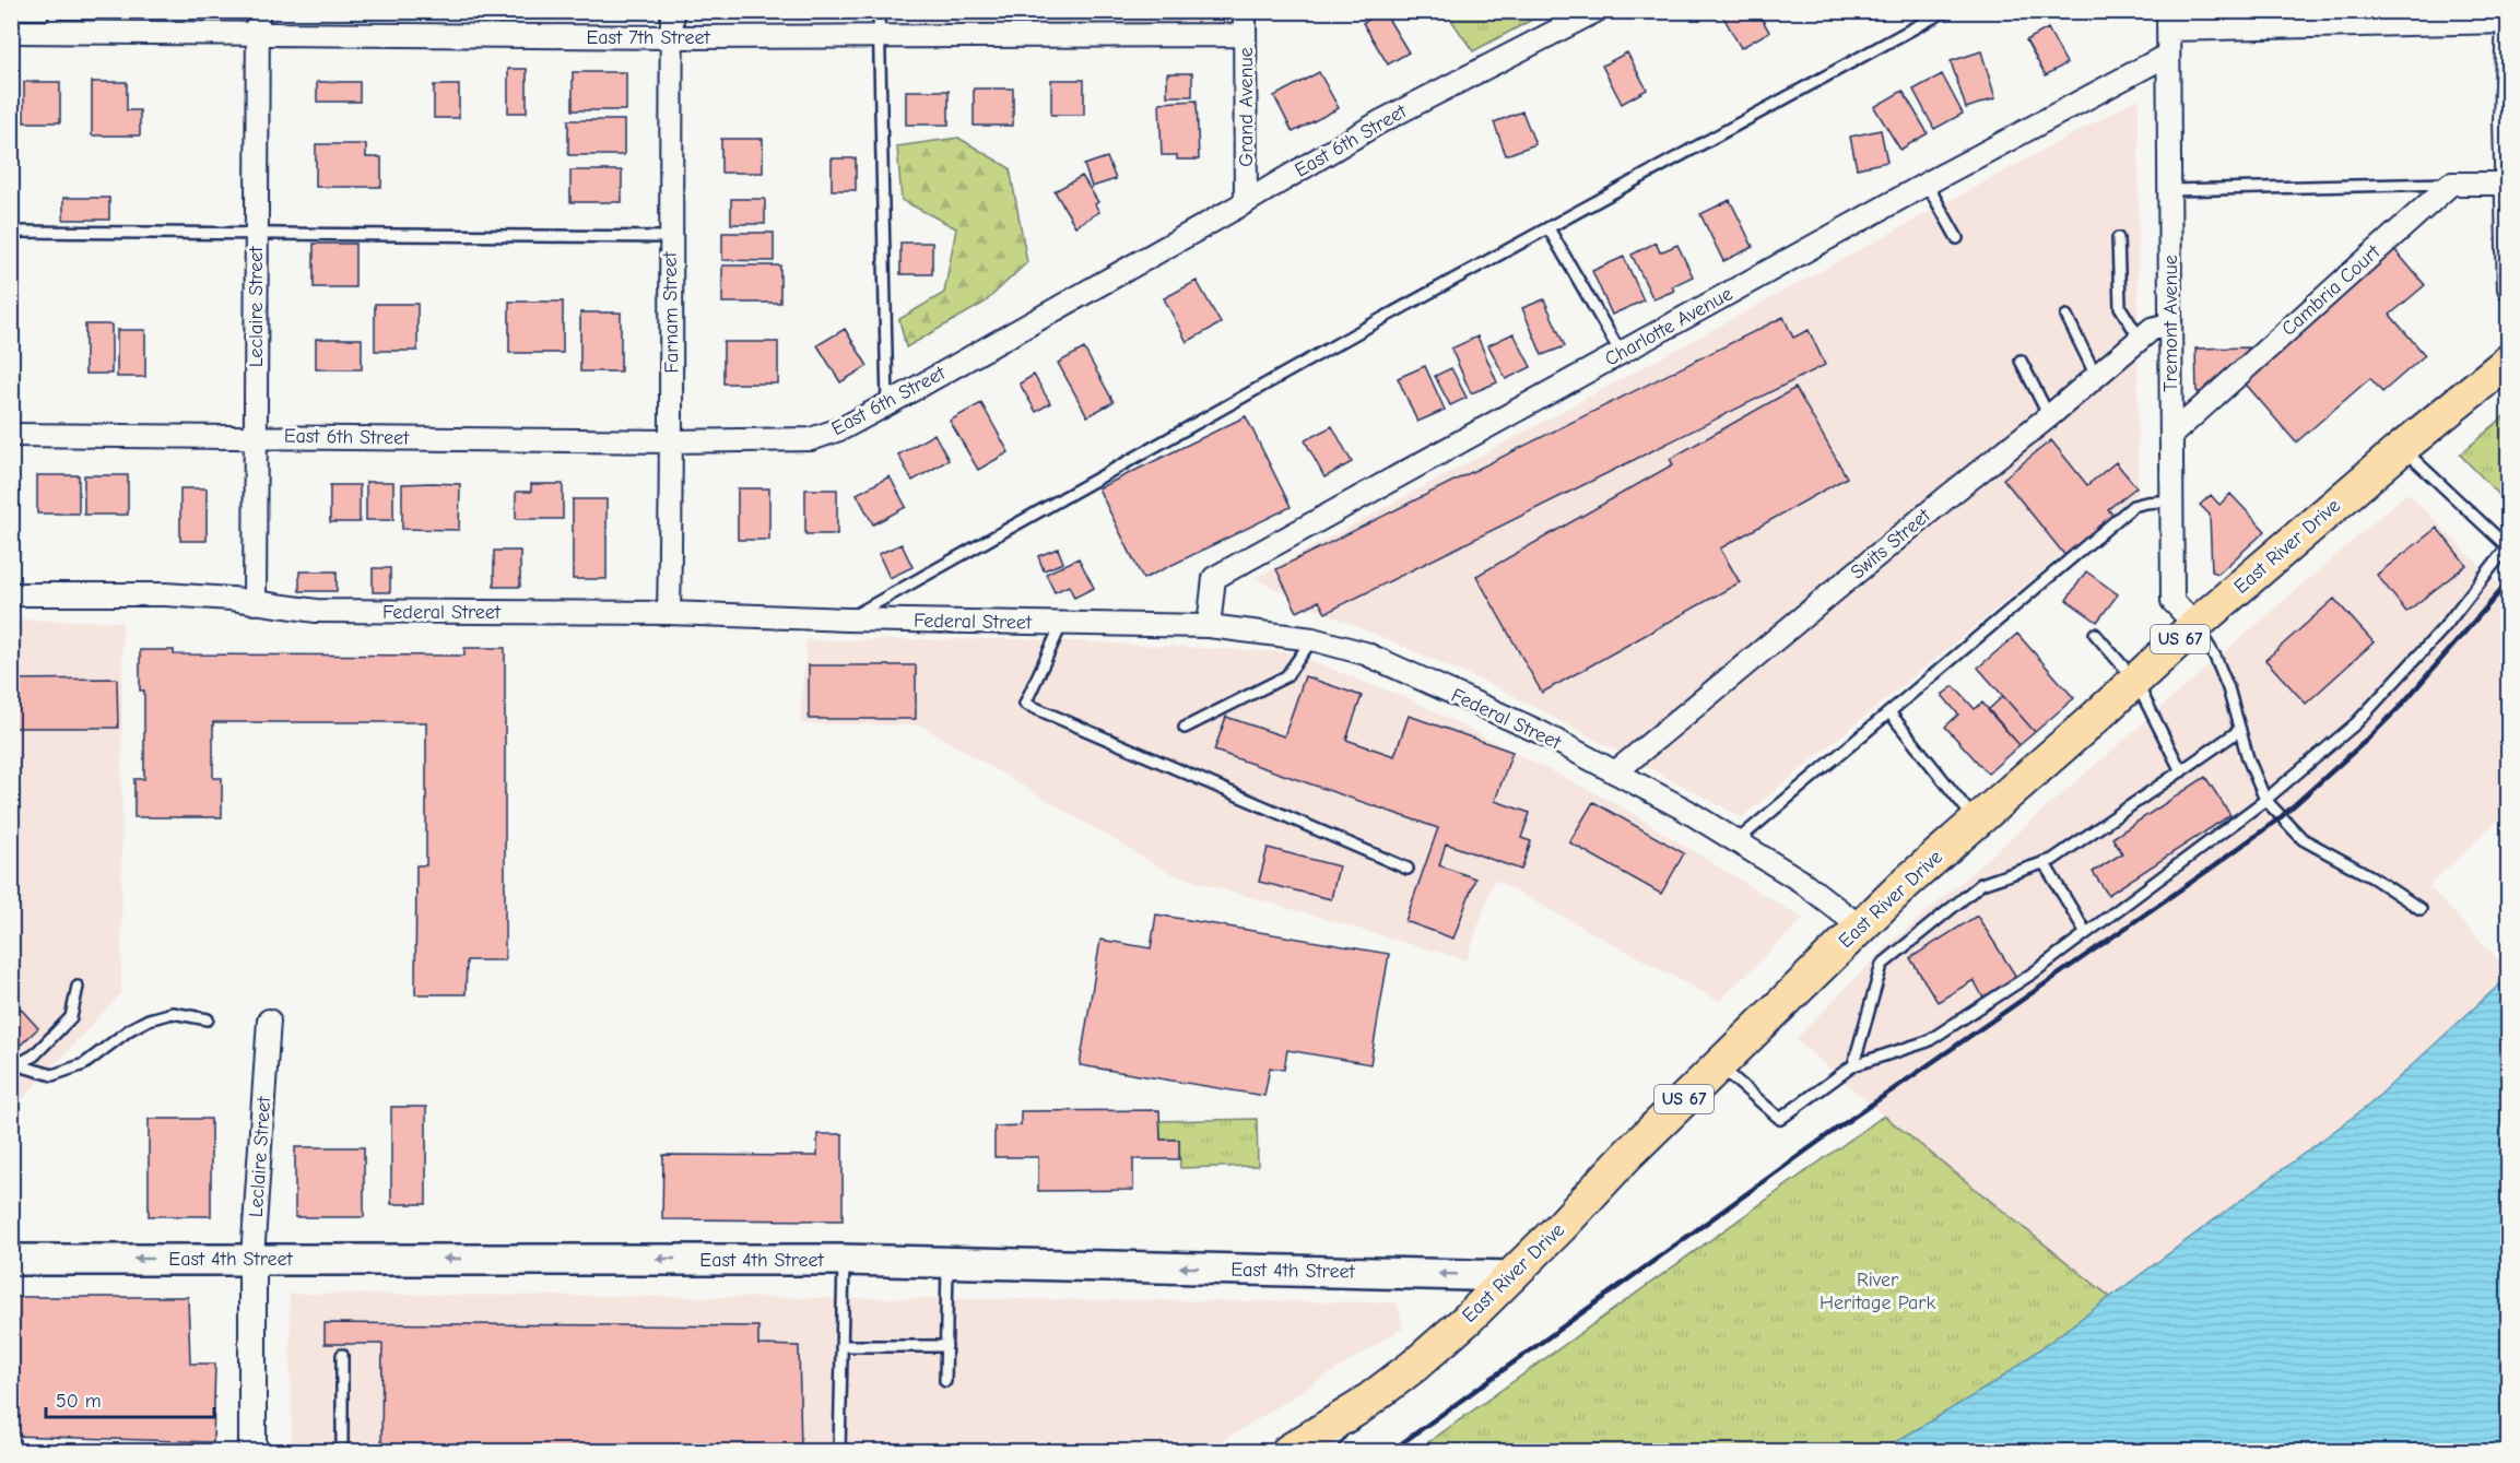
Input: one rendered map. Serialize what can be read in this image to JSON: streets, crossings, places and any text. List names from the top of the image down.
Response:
{
  "streets": {
    "main road": ["East River Drive", "US 67", "East 4th Street"],
    "street": [
      "East 7th Street",
      "Grand Avenue",
      "East 6th Street",
      "Cambria Court",
      "Leclaire Street",
      "Farnam Street",
      "Tremont Avenue",
      "Charlotte Avenue",
      "Swits Street",
      "Federal Street"
    ]
  },
  "crossings": [
    ["East 7th Street", "Grand Avenue"],
    ["East 7th Street", "Leclaire Street"],
    ["East 7th Street", "Farnam Street"],
    ["Grand Avenue", "East 6th Street"],
    ["East 6th Street", "Leclaire Street"],
    ["East 6th Street", "Farnam Street"],
    ["Cambria Court", "Tremont Avenue"],
    ["Leclaire Street", "Federal Street"],
    ["Leclaire Street", "East 4th Street"],
    ["Farnam Street", "Federal Street"],
    ["Tremont Avenue", "Charlotte Avenue"],
    ["Tremont Avenue", "Swits Street"],
    ["Tremont Avenue", "East River Drive"],
    ["Charlotte Avenue", "Federal Street"],
    ["Swits Street", "Federal Street"],
    ["East River Drive", "Federal Street"],
    ["East River Drive", "East 4th Street"]
  ],
  "one_way": ["East 4th Street"],
  "parks": ["River Heritage Park"],
  "scale_bar": "50 m"
}
